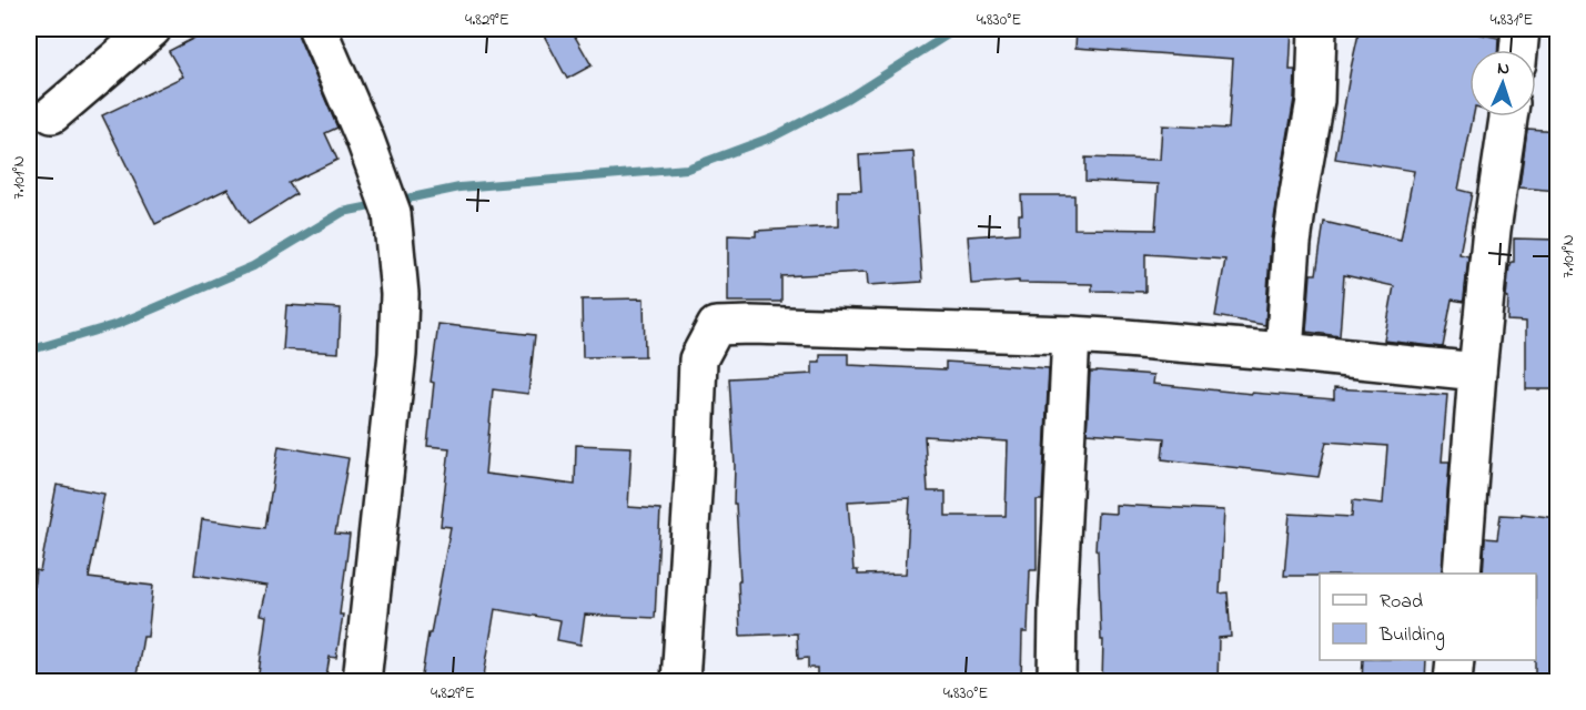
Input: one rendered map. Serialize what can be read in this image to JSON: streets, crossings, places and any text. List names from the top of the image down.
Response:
{
  "legend": ["Road", "Building"],
  "north": "top",
  "coordinates": [
    "4.829°E",
    "4.830°E",
    "4.831°E",
    "7.101°N"
  ]
}
